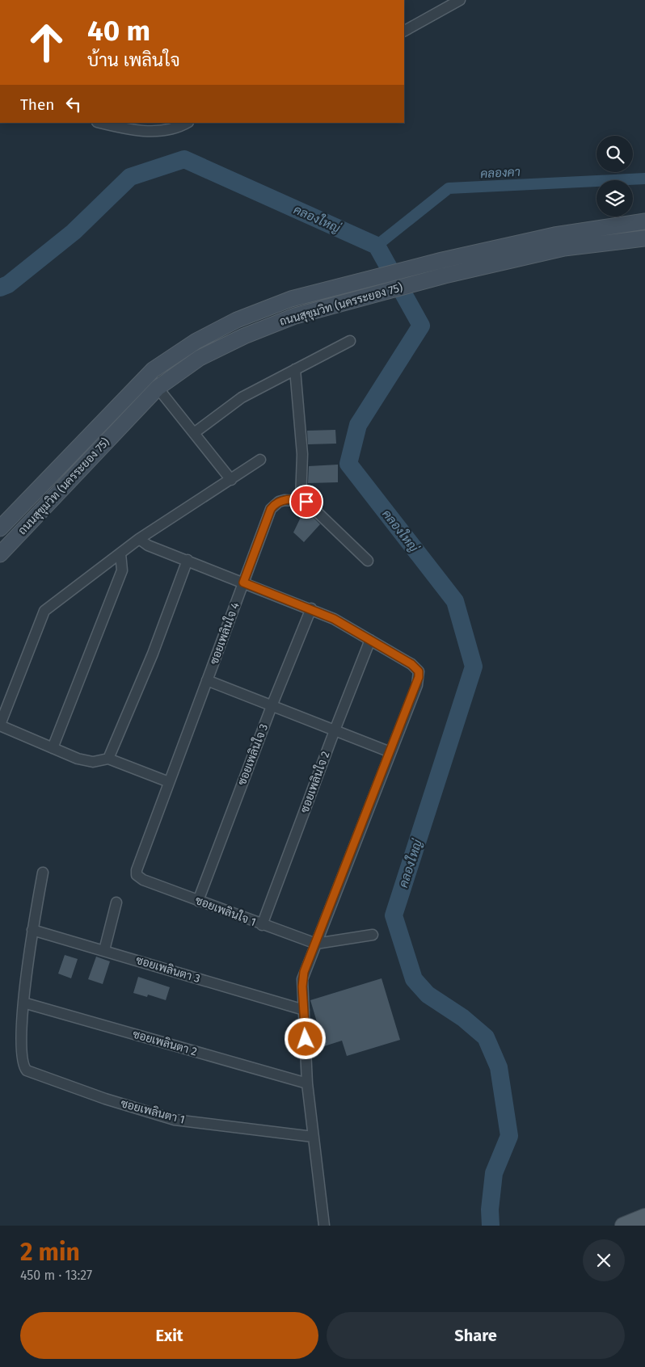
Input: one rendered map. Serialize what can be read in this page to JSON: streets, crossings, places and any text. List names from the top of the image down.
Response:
{
  "streets": {
    "street": [
      "ถนนสุขุมวิท (นครระยอง 75)",
      "ซอยเพลินใจ 4",
      "ซอยเพลินใจ 3",
      "ซอยเพลินใจ 2",
      "ซอยเพลินใจ 1",
      "ซอยเพลินตา 3",
      "ซอยเพลินตา 2",
      "ซอยเพลินตา 1"
    ]
  },
  "crossings": [
    ["ซอยเพลินใจ 4", "ซอยเพลินใจ 1"],
    ["ซอยเพลินใจ 3", "ซอยเพลินใจ 1"],
    ["ซอยเพลินใจ 2", "ซอยเพลินใจ 1"],
    ["ซอยเพลินตา 2", "ซอยเพลินตา 1"]
  ],
  "water": ["คลองคา", "คลองใหญ่"],
  "page": {
    "turn": ["40 m", "บ้าน เพลินใจ"],
    "then": "Then",
    "heading": ["2 min", "450 m · 13:27"],
    "buttons": ["Exit", "Share"]
  }
}
